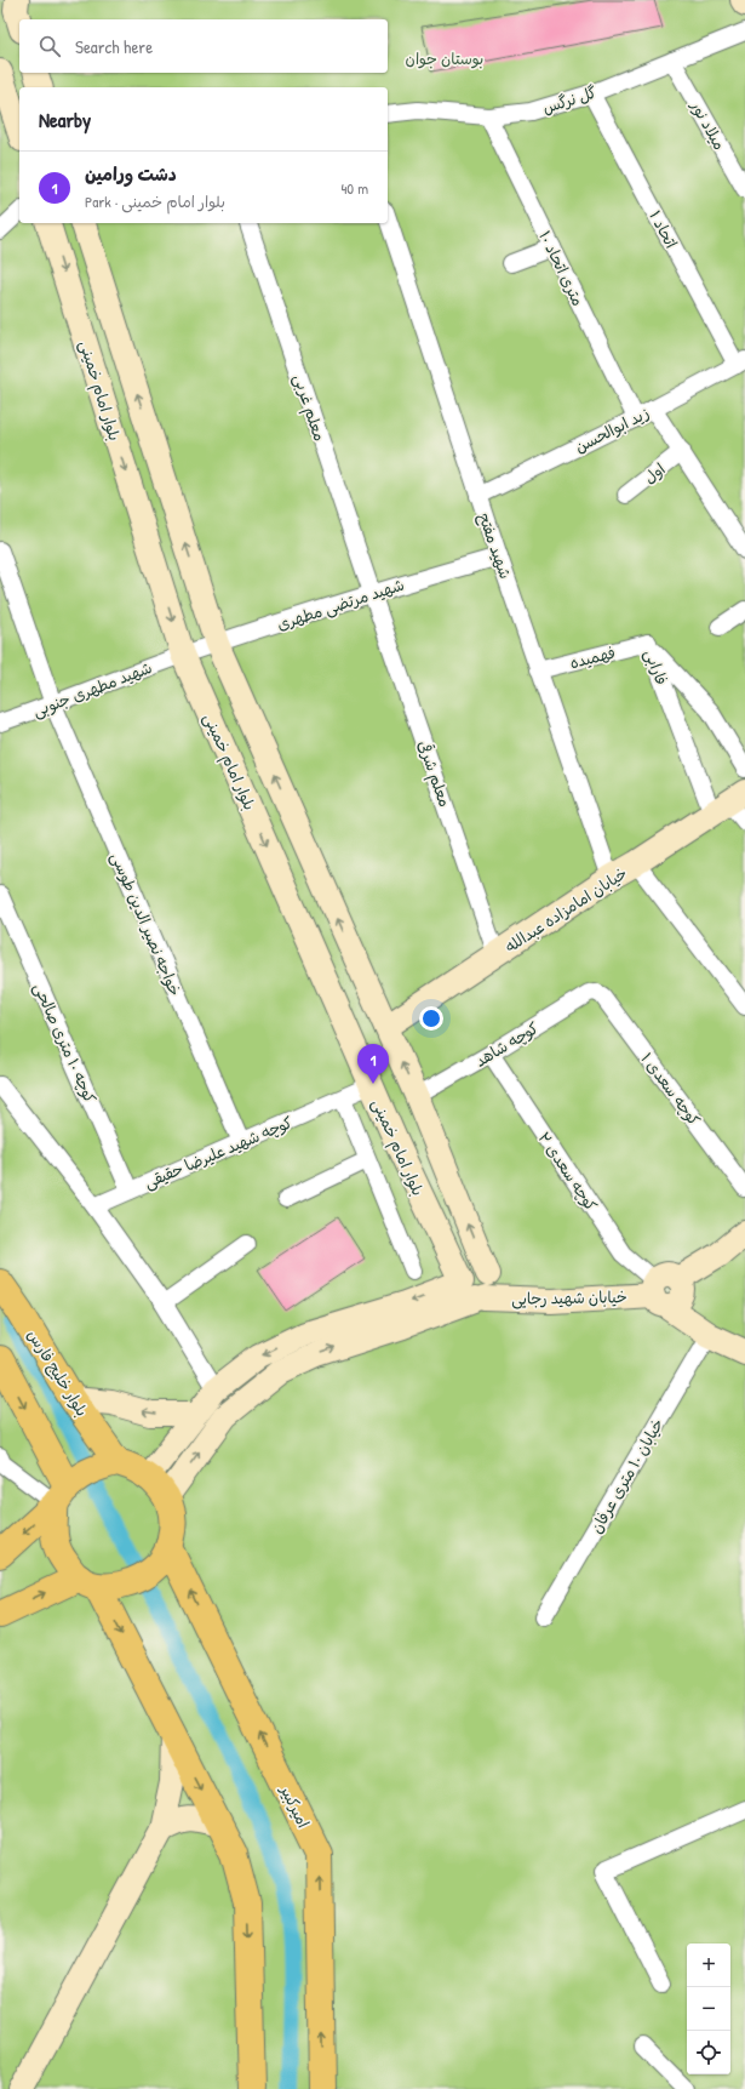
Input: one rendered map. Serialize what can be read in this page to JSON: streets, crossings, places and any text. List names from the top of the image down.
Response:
{
  "streets": {
    "main road": [
      "بلوار امام خمینی",
      "خیابان امامزاده عبدالله",
      "خیابان شهید رجایی",
      "بلوار خلیج فارس",
      "امیرکبیر"
    ],
    "street": [
      "گل نرگس",
      "میلاد نور",
      "اتحاد ۱",
      "۱۰ متری اتحاد",
      "معلم غربی",
      "زید ابوالحسن",
      "اول",
      "شهید مفتح",
      "شهید مرتضی مطهری",
      "فهمیده",
      "فارابی",
      "شهید مطهری جنوبی",
      "معلم شرقی",
      "خواجه نصیر الدین طوسی",
      "کوچه ۱۰ متری صالحی",
      "کوچه شاهد",
      "کوچه سعدی ۱",
      "کوچه شهید علیرضا حقیقی",
      "کوچه سعدی ۲",
      "خیابان ۱۰ متری عرفان"
    ]
  },
  "crossings": [
    ["گل نرگس", "میلاد نور"],
    ["گل نرگس", "اتحاد ۱"],
    ["گل نرگس", "۱۰ متری اتحاد"],
    ["اتحاد ۱", "زید ابوالحسن"],
    ["۱۰ متری اتحاد", "زید ابوالحسن"],
    ["بلوار امام خمینی", "شهید مرتضی مطهری"],
    ["بلوار امام خمینی", "شهید مطهری جنوبی"],
    ["بلوار امام خمینی", "کوچه شهید علیرضا حقیقی"],
    ["بلوار امام خمینی", "خیابان شهید رجایی"],
    ["معلم غربی", "شهید مرتضی مطهری"],
    ["معلم غربی", "معلم شرقی"],
    ["زید ابوالحسن", "شهید مفتح"],
    ["شهید مفتح", "شهید مرتضی مطهری"],
    ["شهید مفتح", "فهمیده"],
    ["شهید مفتح", "خیابان امامزاده عبدالله"],
    ["شهید مرتضی مطهری", "شهید مطهری جنوبی"],
    ["شهید مرتضی مطهری", "معلم شرقی"],
    ["فهمیده", "فارابی"],
    ["فارابی", "خیابان امامزاده عبدالله"],
    ["شهید مطهری جنوبی", "خواجه نصیر الدین طوسی"],
    ["معلم شرقی", "خیابان امامزاده عبدالله"],
    ["خواجه نصیر الدین طوسی", "کوچه شهید علیرضا حقیقی"],
    ["کوچه ۱۰ متری صالحی", "کوچه شهید علیرضا حقیقی"],
    ["کوچه شاهد", "کوچه سعدی ۱"],
    ["کوچه شاهد", "کوچه سعدی ۲"],
    ["کوچه سعدی ۲", "خیابان شهید رجایی"],
    ["بلوار خلیج فارس", "امیرکبیر"]
  ],
  "parks": ["بوستان جوان"],
  "page": {
    "search": "Search here",
    "heading": "Nearby",
    "list": [
      {
        "mark": "1",
        "name": "دشت ورامین",
        "note": "Park · بلوار امام خمینی",
        "value": "40 m"
      }
    ],
    "pins": "1",
    "map_buttons": ["+", "−"]
  }
}
